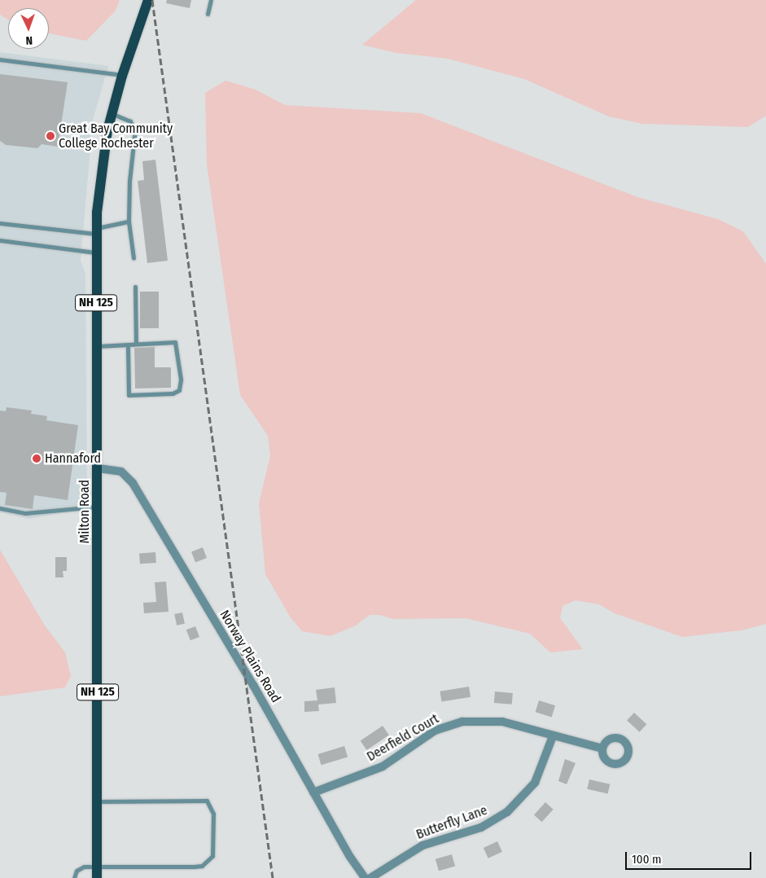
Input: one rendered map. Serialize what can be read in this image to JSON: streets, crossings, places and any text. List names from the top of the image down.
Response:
{
  "streets": {
    "main road": ["NH 125", "Milton Road"],
    "street": ["Norway Plains Road", "Deerfield Court", "Butterfly Lane"]
  },
  "crossings": [
    ["NH 125", "Milton Road"],
    ["Milton Road", "Norway Plains Road"],
    ["Norway Plains Road", "Deerfield Court"],
    ["Deerfield Court", "Butterfly Lane"]
  ],
  "places": ["Great Bay Community College Rochester", "Hannaford"],
  "scale_bar": "100 m",
  "north": "bottom"
}
